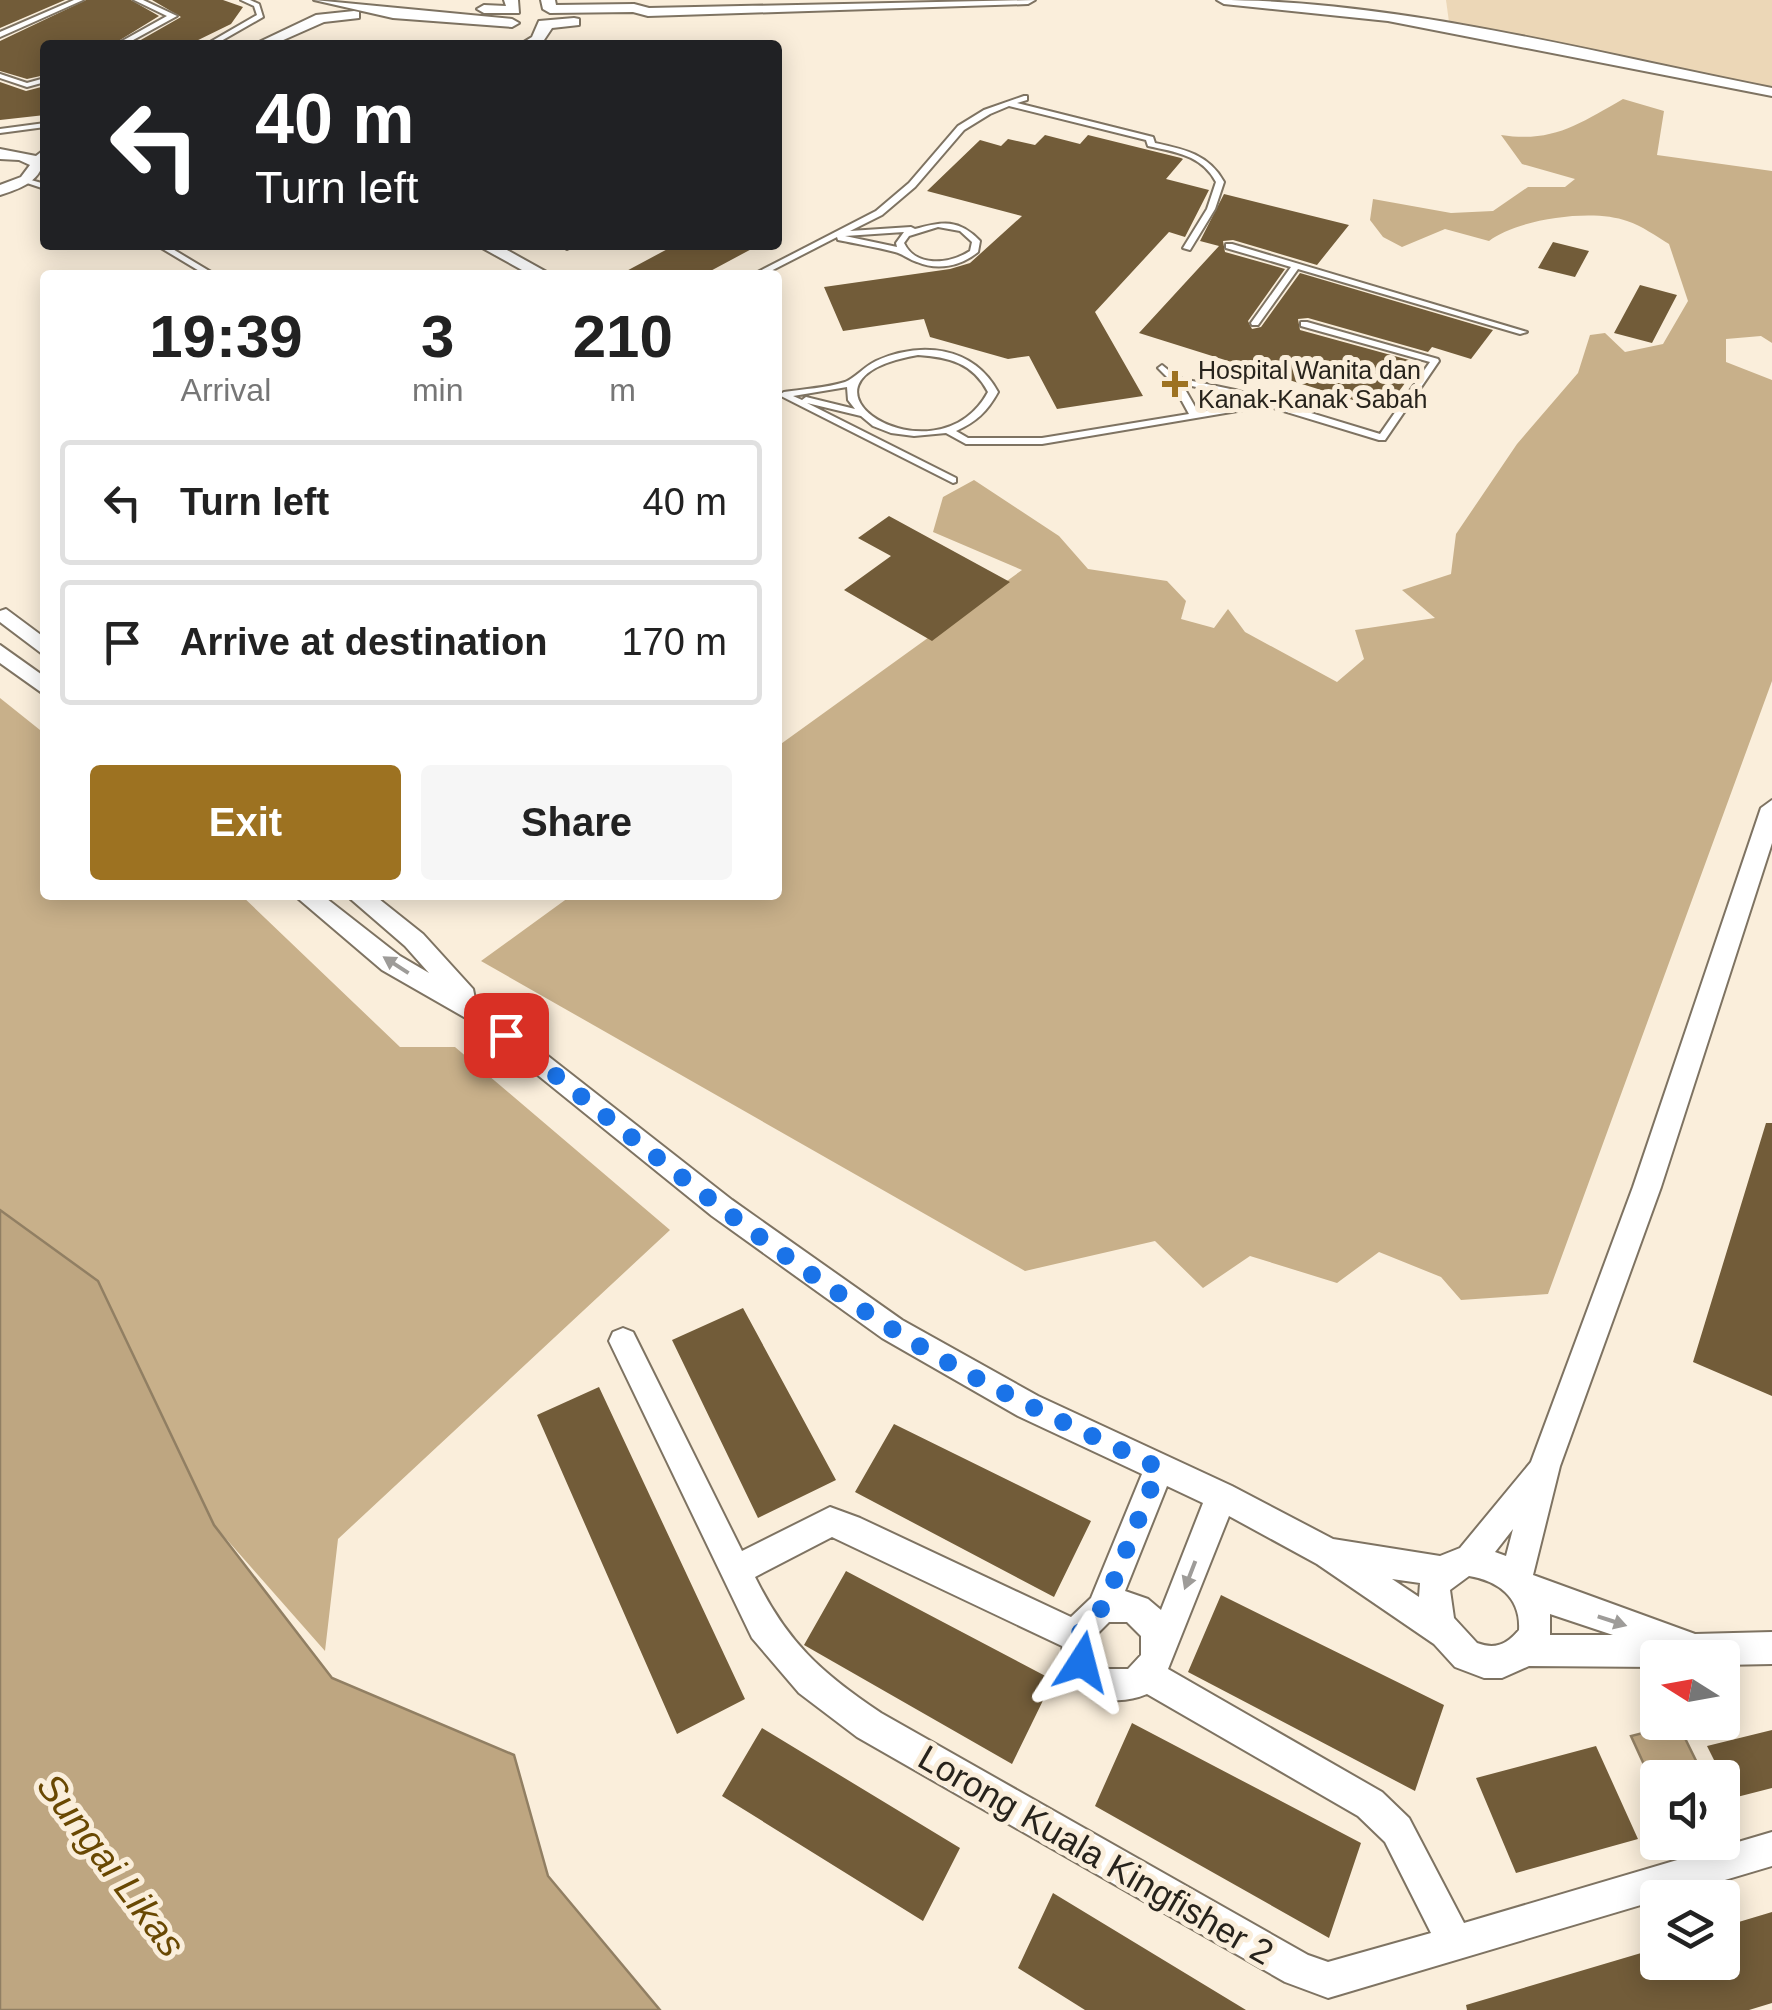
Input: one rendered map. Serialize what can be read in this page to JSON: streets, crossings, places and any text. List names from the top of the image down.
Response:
{
  "streets": {
    "street": ["Lorong Kuala Kingfisher 2"]
  },
  "water": ["Sungai Likas"],
  "places": {
    "health": ["Hospital Wanita dan Kanak-Kanak Sabah"]
  },
  "north": "left",
  "page": {
    "turn": ["40 m", "Turn left"],
    "eta": [
      "19:39",
      "Arrival",
      "3",
      "min",
      "210",
      "m"
    ],
    "list": [
      {
        "name": "Turn left",
        "value": "40 m"
      },
      {
        "name": "Arrive at destination",
        "value": "170 m"
      }
    ],
    "buttons": ["Exit", "Share"]
  }
}
